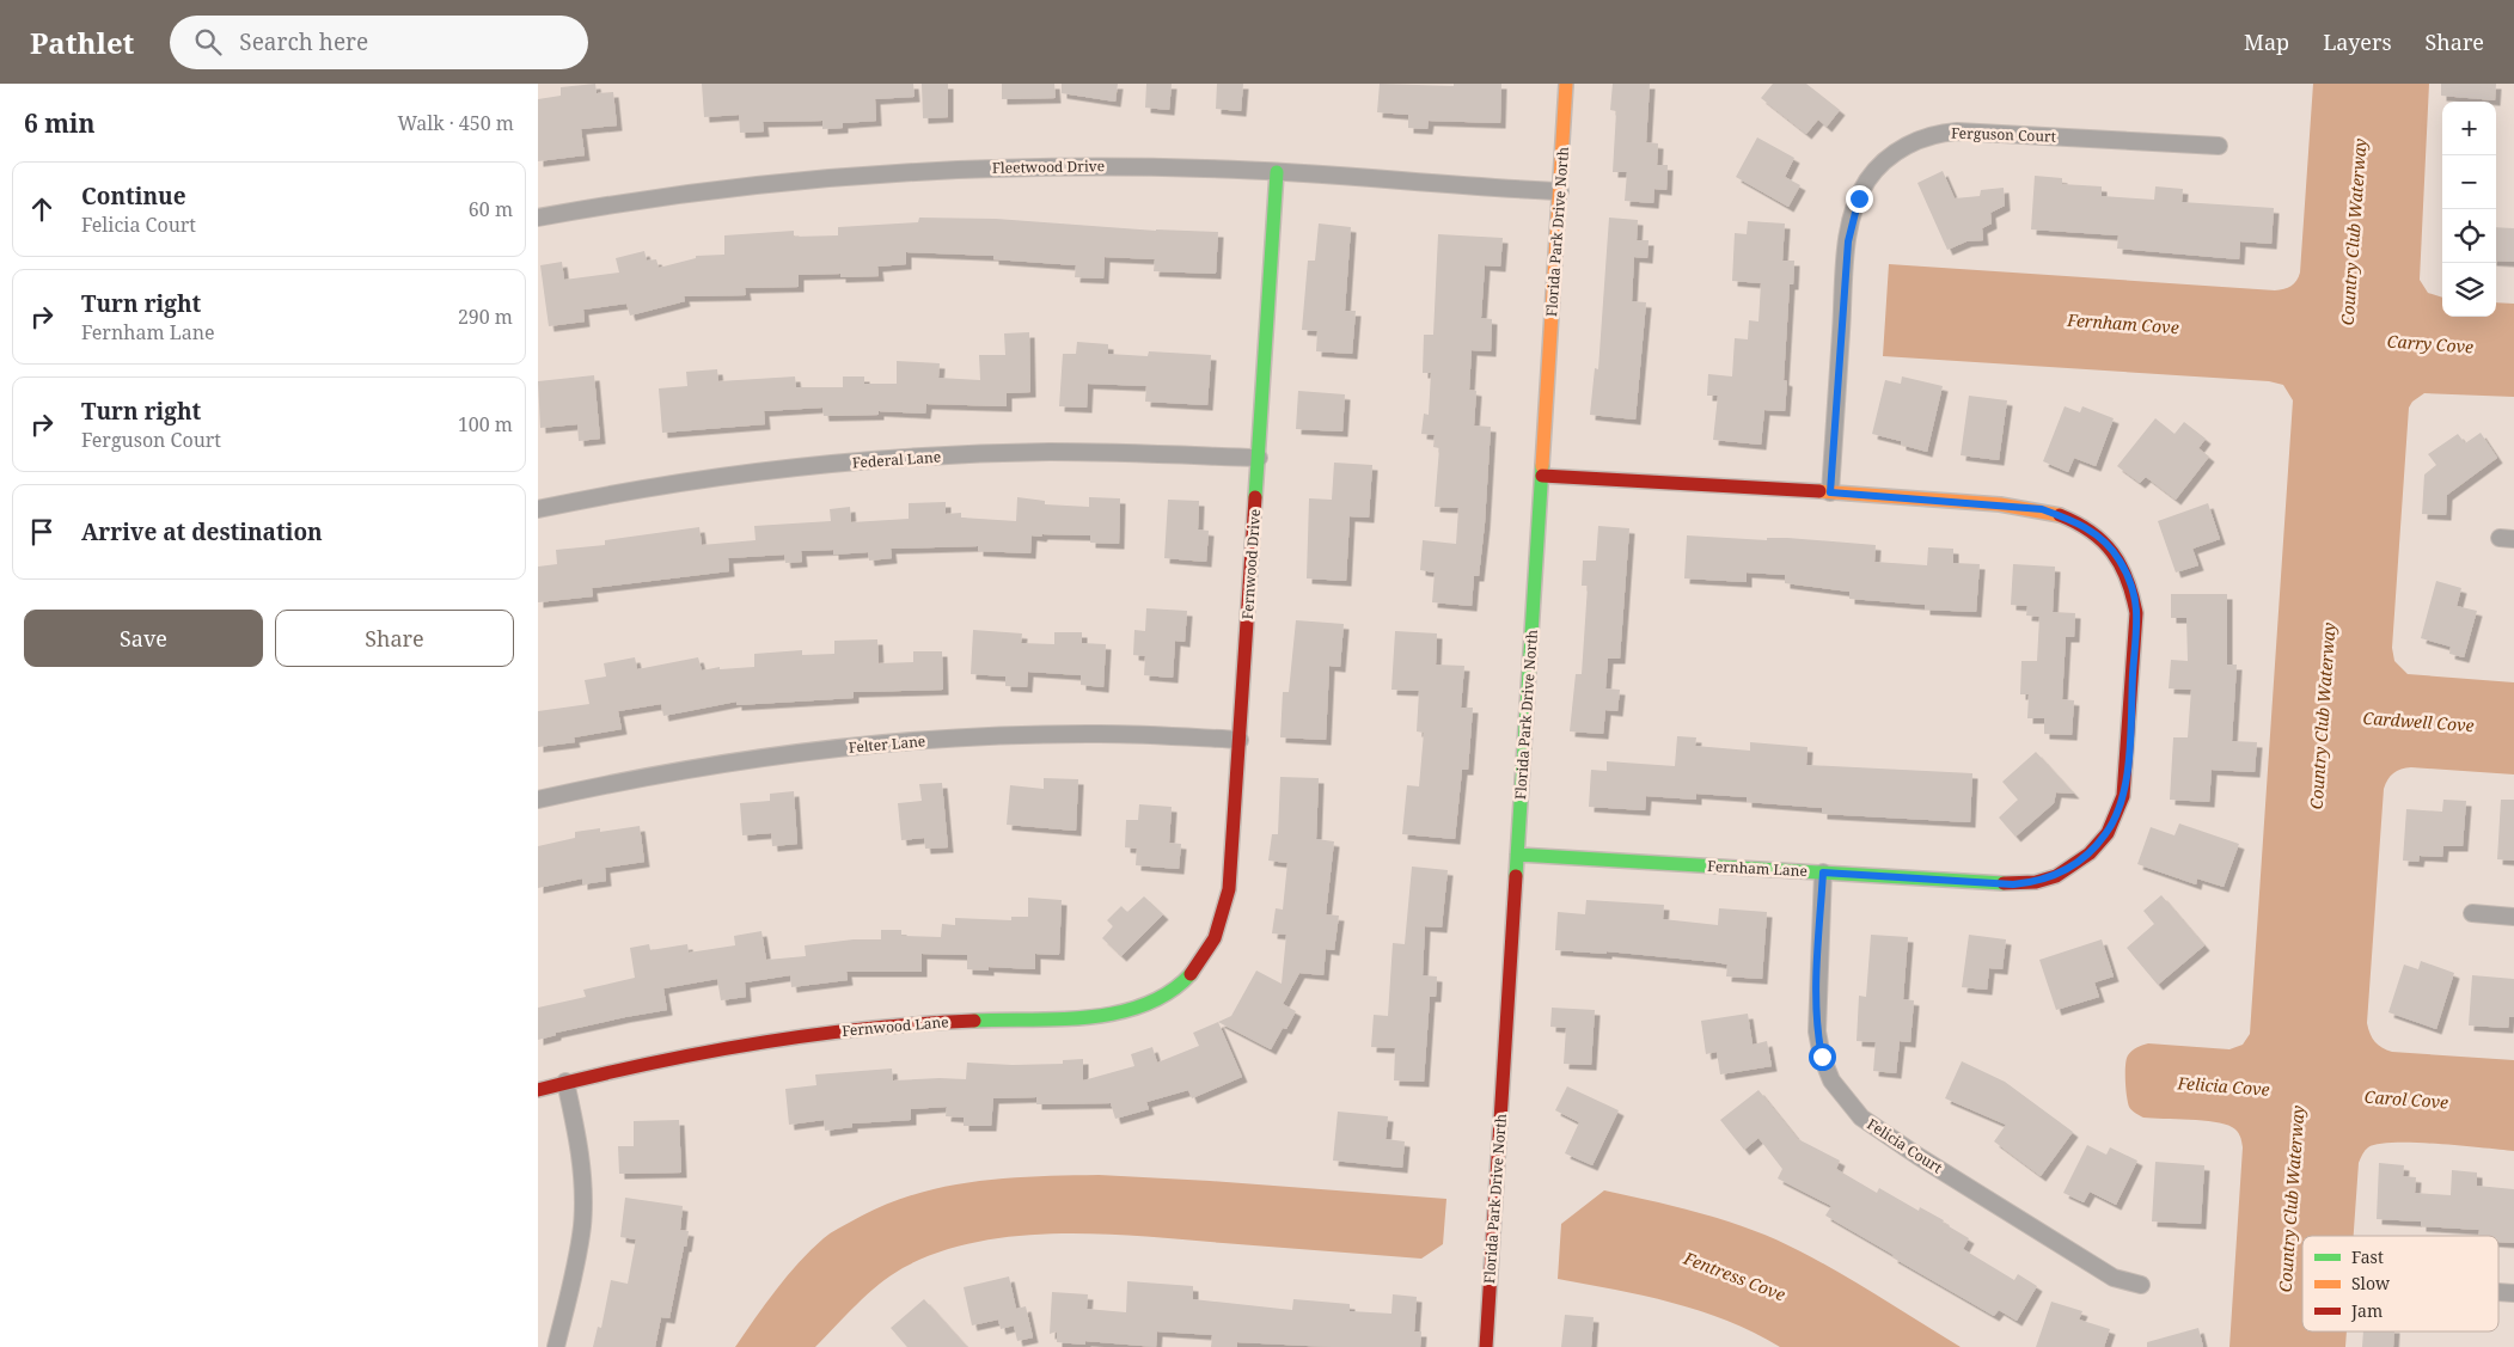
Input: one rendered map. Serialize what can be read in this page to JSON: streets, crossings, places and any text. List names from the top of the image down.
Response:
{
  "streets": {
    "street": [
      "Ferguson Court",
      "Fleetwood Drive",
      "Florida Park Drive North",
      "Federal Lane",
      "Fernwood Drive",
      "Felter Lane",
      "Fernham Lane",
      "Fernwood Lane",
      "Felicia Court"
    ]
  },
  "crossings": [
    ["Ferguson Court", "Fernham Lane"],
    ["Fleetwood Drive", "Florida Park Drive North"],
    ["Fleetwood Drive", "Fernwood Drive"],
    ["Florida Park Drive North", "Fernham Lane"],
    ["Federal Lane", "Fernwood Drive"],
    ["Fernwood Drive", "Felter Lane"],
    ["Fernwood Drive", "Fernwood Lane"],
    ["Fernham Lane", "Felicia Court"]
  ],
  "water": [
    "Country Club Waterway",
    "Fernham Cove",
    "Carry Cove",
    "Cardwell Cove",
    "Felicia Cove",
    "Carol Cove",
    "Fentress Cove"
  ],
  "legend": ["Fast", "Slow", "Jam"],
  "page": {
    "header": "Pathlet",
    "search": "Search here",
    "nav": ["Map", "Layers", "Share"],
    "heading": ["6 min", "Walk · 450 m"],
    "map_buttons": ["+", "−"],
    "list": [
      ["Continue", "Felicia Court", "60 m"],
      ["Turn right", "Fernham Lane", "290 m"],
      ["Turn right", "Ferguson Court", "100 m"],
      "Arrive at destination"
    ],
    "buttons": ["Save", "Share"]
  }
}
